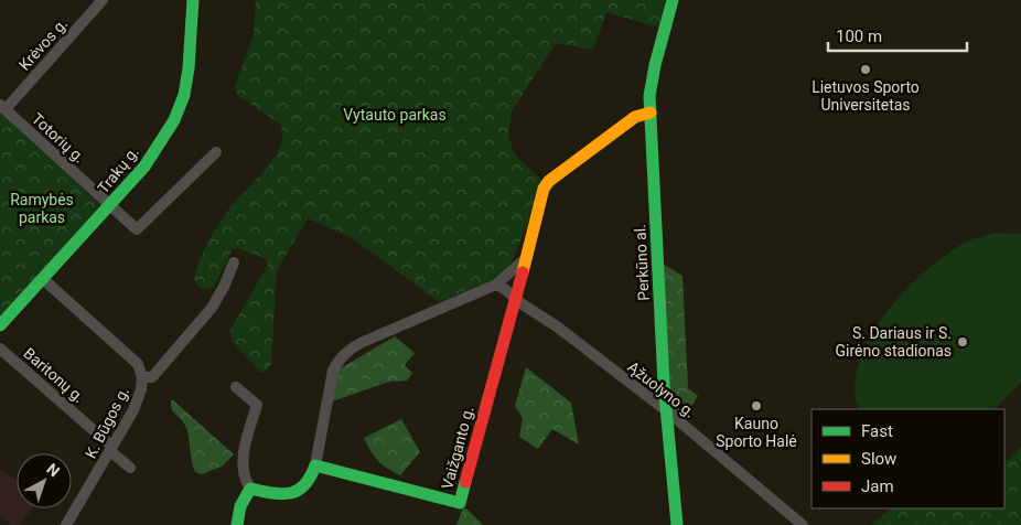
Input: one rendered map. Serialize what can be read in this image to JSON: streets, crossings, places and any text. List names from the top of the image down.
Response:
{
  "streets": {
    "street": [
      "Krėvos g.",
      "Totorių g.",
      "Trakų g.",
      "Perkūno al.",
      "Baritonų g.",
      "Ąžuolyno g.",
      "K. Būgos g.",
      "Vaižganto g."
    ]
  },
  "crossings": [
    ["Krėvos g.", "Totorių g."],
    ["Totorių g.", "Trakų g."],
    ["Perkūno al.", "Ąžuolyno g."],
    ["Perkūno al.", "Vaižganto g."],
    ["Baritonų g.", "K. Būgos g."],
    ["Ąžuolyno g.", "Vaižganto g."]
  ],
  "parks": ["Vytauto parkas", "Ramybės parkas"],
  "places": ["Lietuvos Sporto Universitetas", "S. Dariaus ir S. Girėno stadionas", "Kauno Sporto Halė"],
  "legend": ["Fast", "Slow", "Jam"],
  "scale_bar": "100 m",
  "north": "top right"
}
